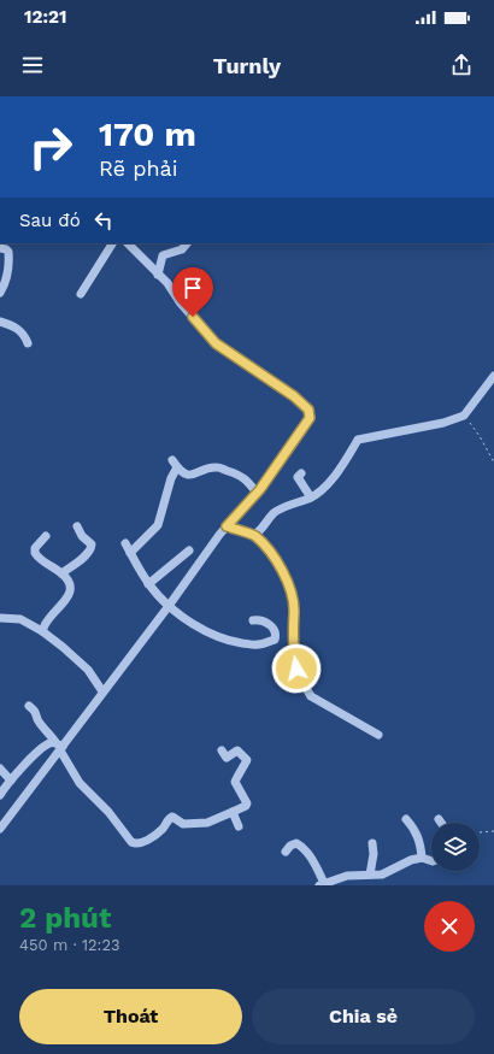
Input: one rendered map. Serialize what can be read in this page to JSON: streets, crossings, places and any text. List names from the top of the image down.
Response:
{
  "page": {
    "status": "12:21",
    "header": "Turnly",
    "turn": ["170 m", "Rẽ phải"],
    "then": "Sau đó",
    "heading": ["2 phút", "450 m · 12:23"],
    "buttons": ["Thoát", "Chia sẻ"]
  }
}
